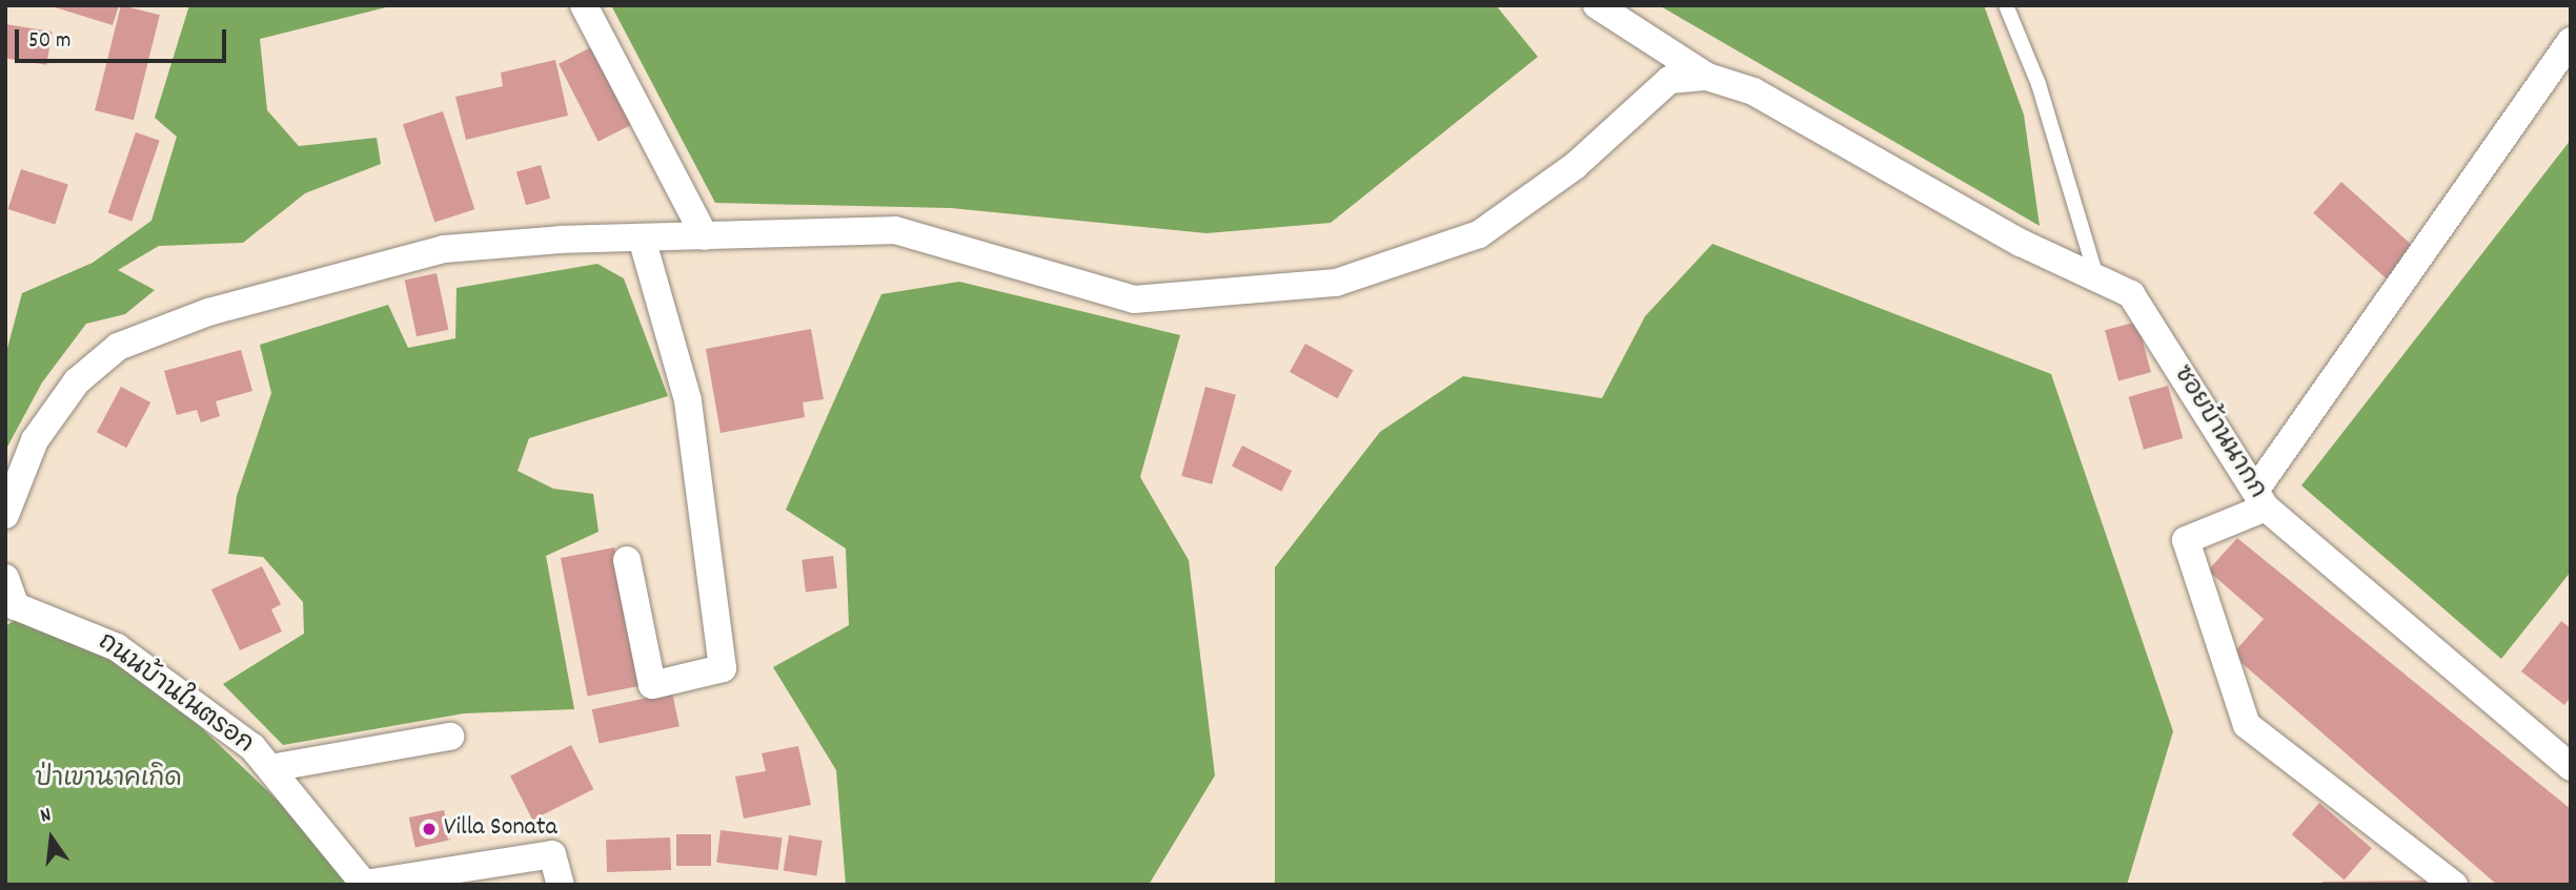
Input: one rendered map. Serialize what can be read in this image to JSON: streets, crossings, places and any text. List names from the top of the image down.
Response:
{
  "streets": {
    "street": ["ซอยบ้านนากก", "ถนนบ้านในตรอก"]
  },
  "parks": ["ป่าเขานาคเกิด"],
  "places": ["Villa Sonata"],
  "scale_bar": "50 m",
  "north": "top"
}
